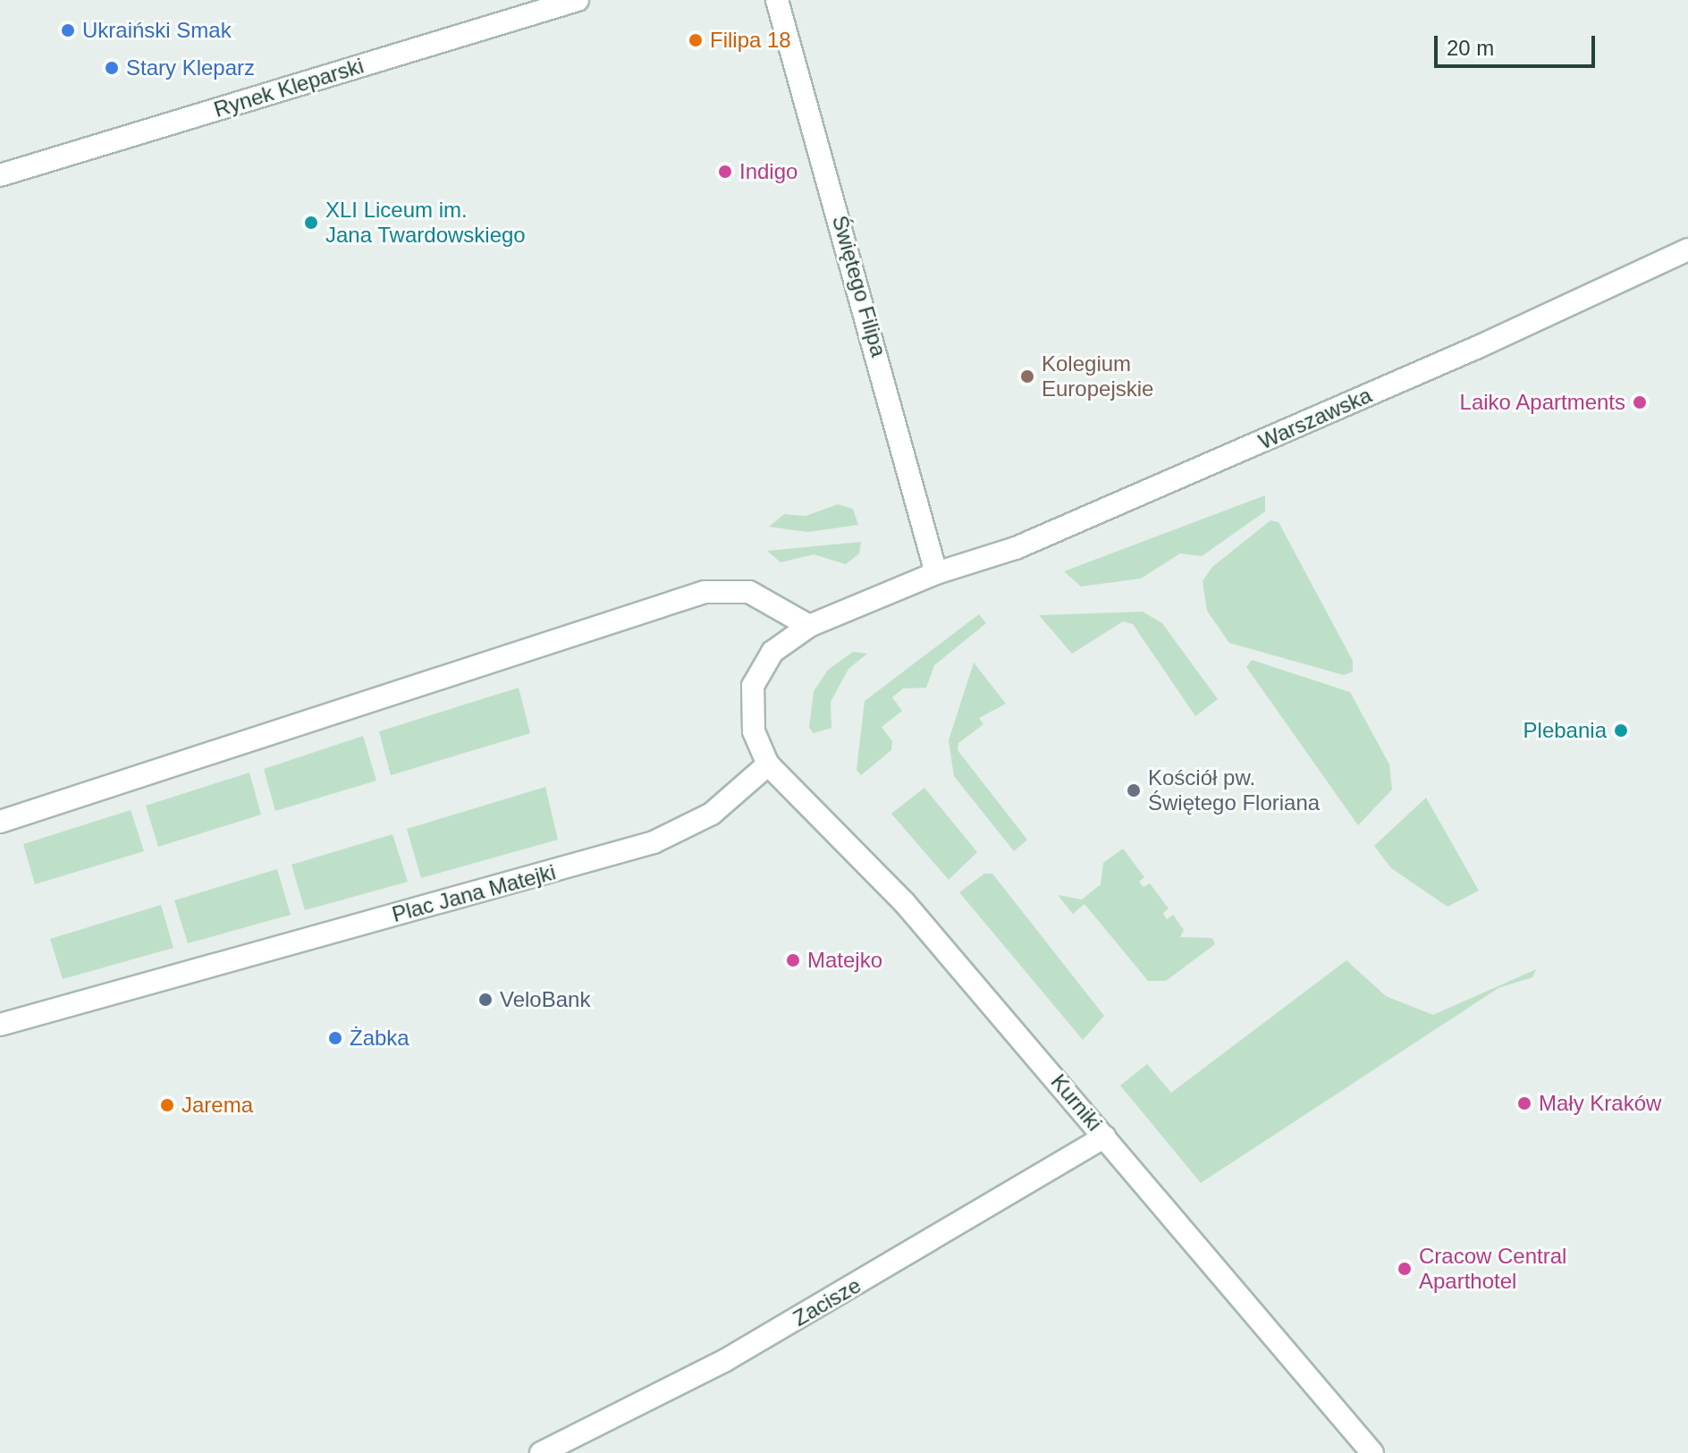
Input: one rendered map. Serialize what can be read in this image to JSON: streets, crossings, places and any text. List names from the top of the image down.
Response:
{
  "streets": {
    "street": [
      "Rynek Kleparski",
      "Świętego Filipa",
      "Warszawska",
      "Plac Jana Matejki",
      "Kurniki",
      "Zacisze"
    ]
  },
  "crossings": [
    ["Świętego Filipa", "Warszawska"],
    ["Plac Jana Matejki", "Kurniki"],
    ["Kurniki", "Zacisze"]
  ],
  "places": [
    "Ukraiński Smak",
    "Filipa 18",
    "Stary Kleparz",
    "Indigo",
    "XLI Liceum im. Jana Twardowskiego",
    "Kolegium Europejskie",
    "Laiko Apartments",
    "Plebania",
    "Kościół pw. Świętego Floriana",
    "Matejko",
    "VeloBank",
    "Żabka",
    "Mały Kraków",
    "Jarema",
    "Cracow Central Aparthotel"
  ],
  "scale_bar": "20 m"
}
